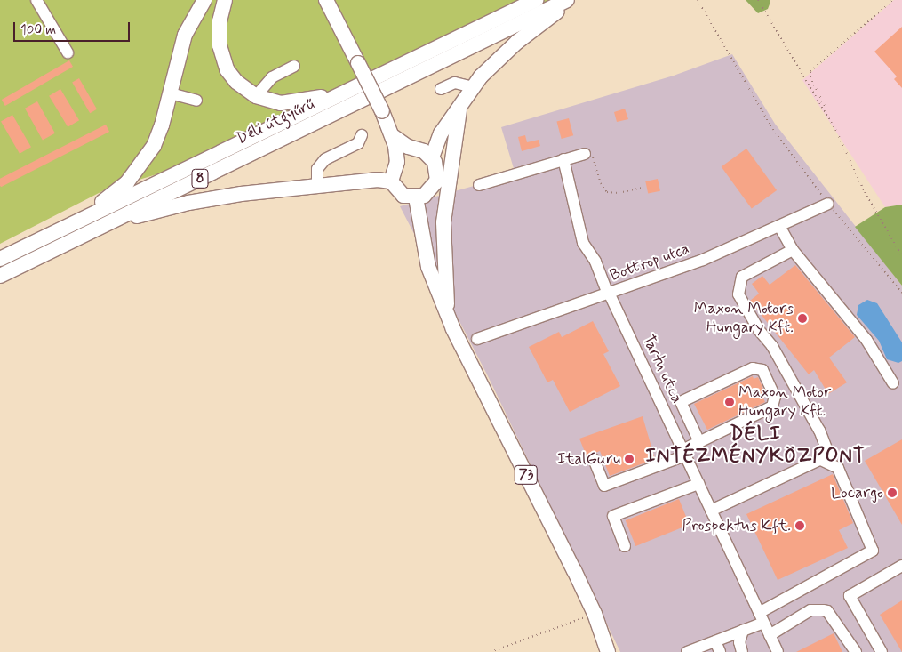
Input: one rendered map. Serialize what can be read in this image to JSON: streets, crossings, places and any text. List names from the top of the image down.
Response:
{
  "streets": {
    "main road": ["Déli útgyűrű", "8", "73"],
    "street": ["Bottrop utca", "Tartu utca"]
  },
  "crossings": [
    ["Bottrop utca", "Tartu utca"]
  ],
  "districts": ["DÉLI INTÉZMÉNYKÖZPONT"],
  "places": [
    "Maxon Motors Hungary Kft.",
    "Maxon Motor Hungary Kft.",
    "ItalGuru",
    "Locargo",
    "Prospektus Kft."
  ],
  "scale_bar": "100 m"
}
